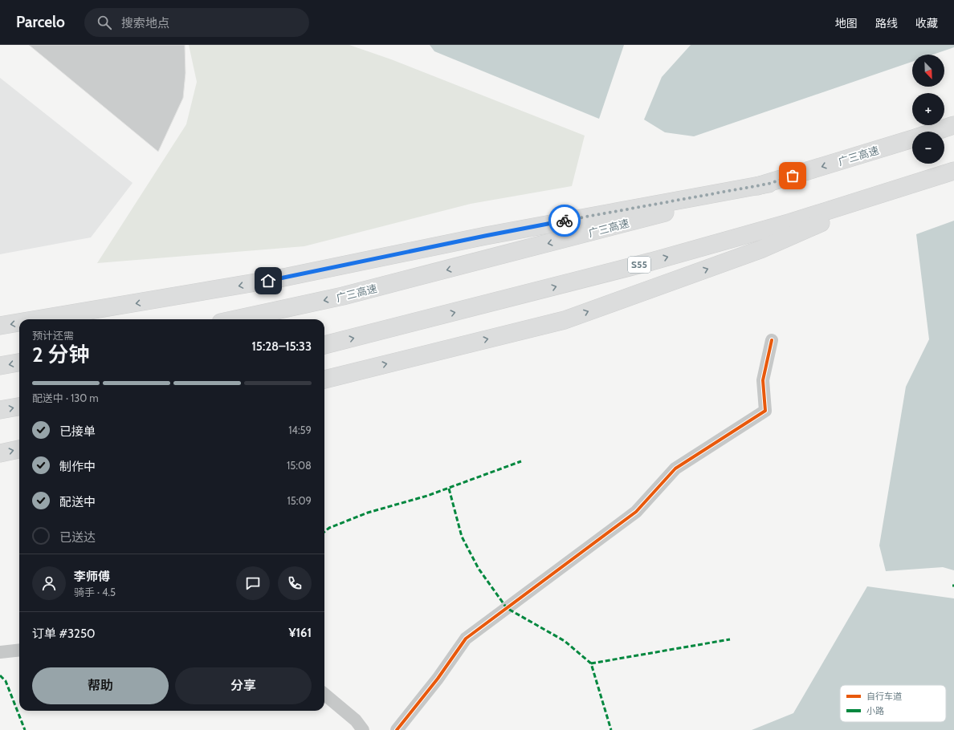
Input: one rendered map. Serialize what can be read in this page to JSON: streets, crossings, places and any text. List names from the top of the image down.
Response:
{
  "streets": {
    "highway": ["广三高速", "S55"]
  },
  "legend": ["自行车道", "小路"],
  "north": "bottom right",
  "page": {
    "header": "Parcelo",
    "search": "搜索地点",
    "nav": ["地图", "路线", "收藏"],
    "map_buttons": ["+", "−"],
    "heading": ["2 分钟", "预计还需", "15:28–15:33"],
    "panel": [
      "李师傅",
      "骑手 · 4.5",
      "订单 #3250",
      "¥161"
    ],
    "bar": "配送中 · 130 m",
    "list": [
      ["已接单", "14:59"],
      ["制作中", "15:08"],
      ["配送中", "15:09"],
      "已送达"
    ],
    "buttons": ["帮助", "分享"]
  }
}
